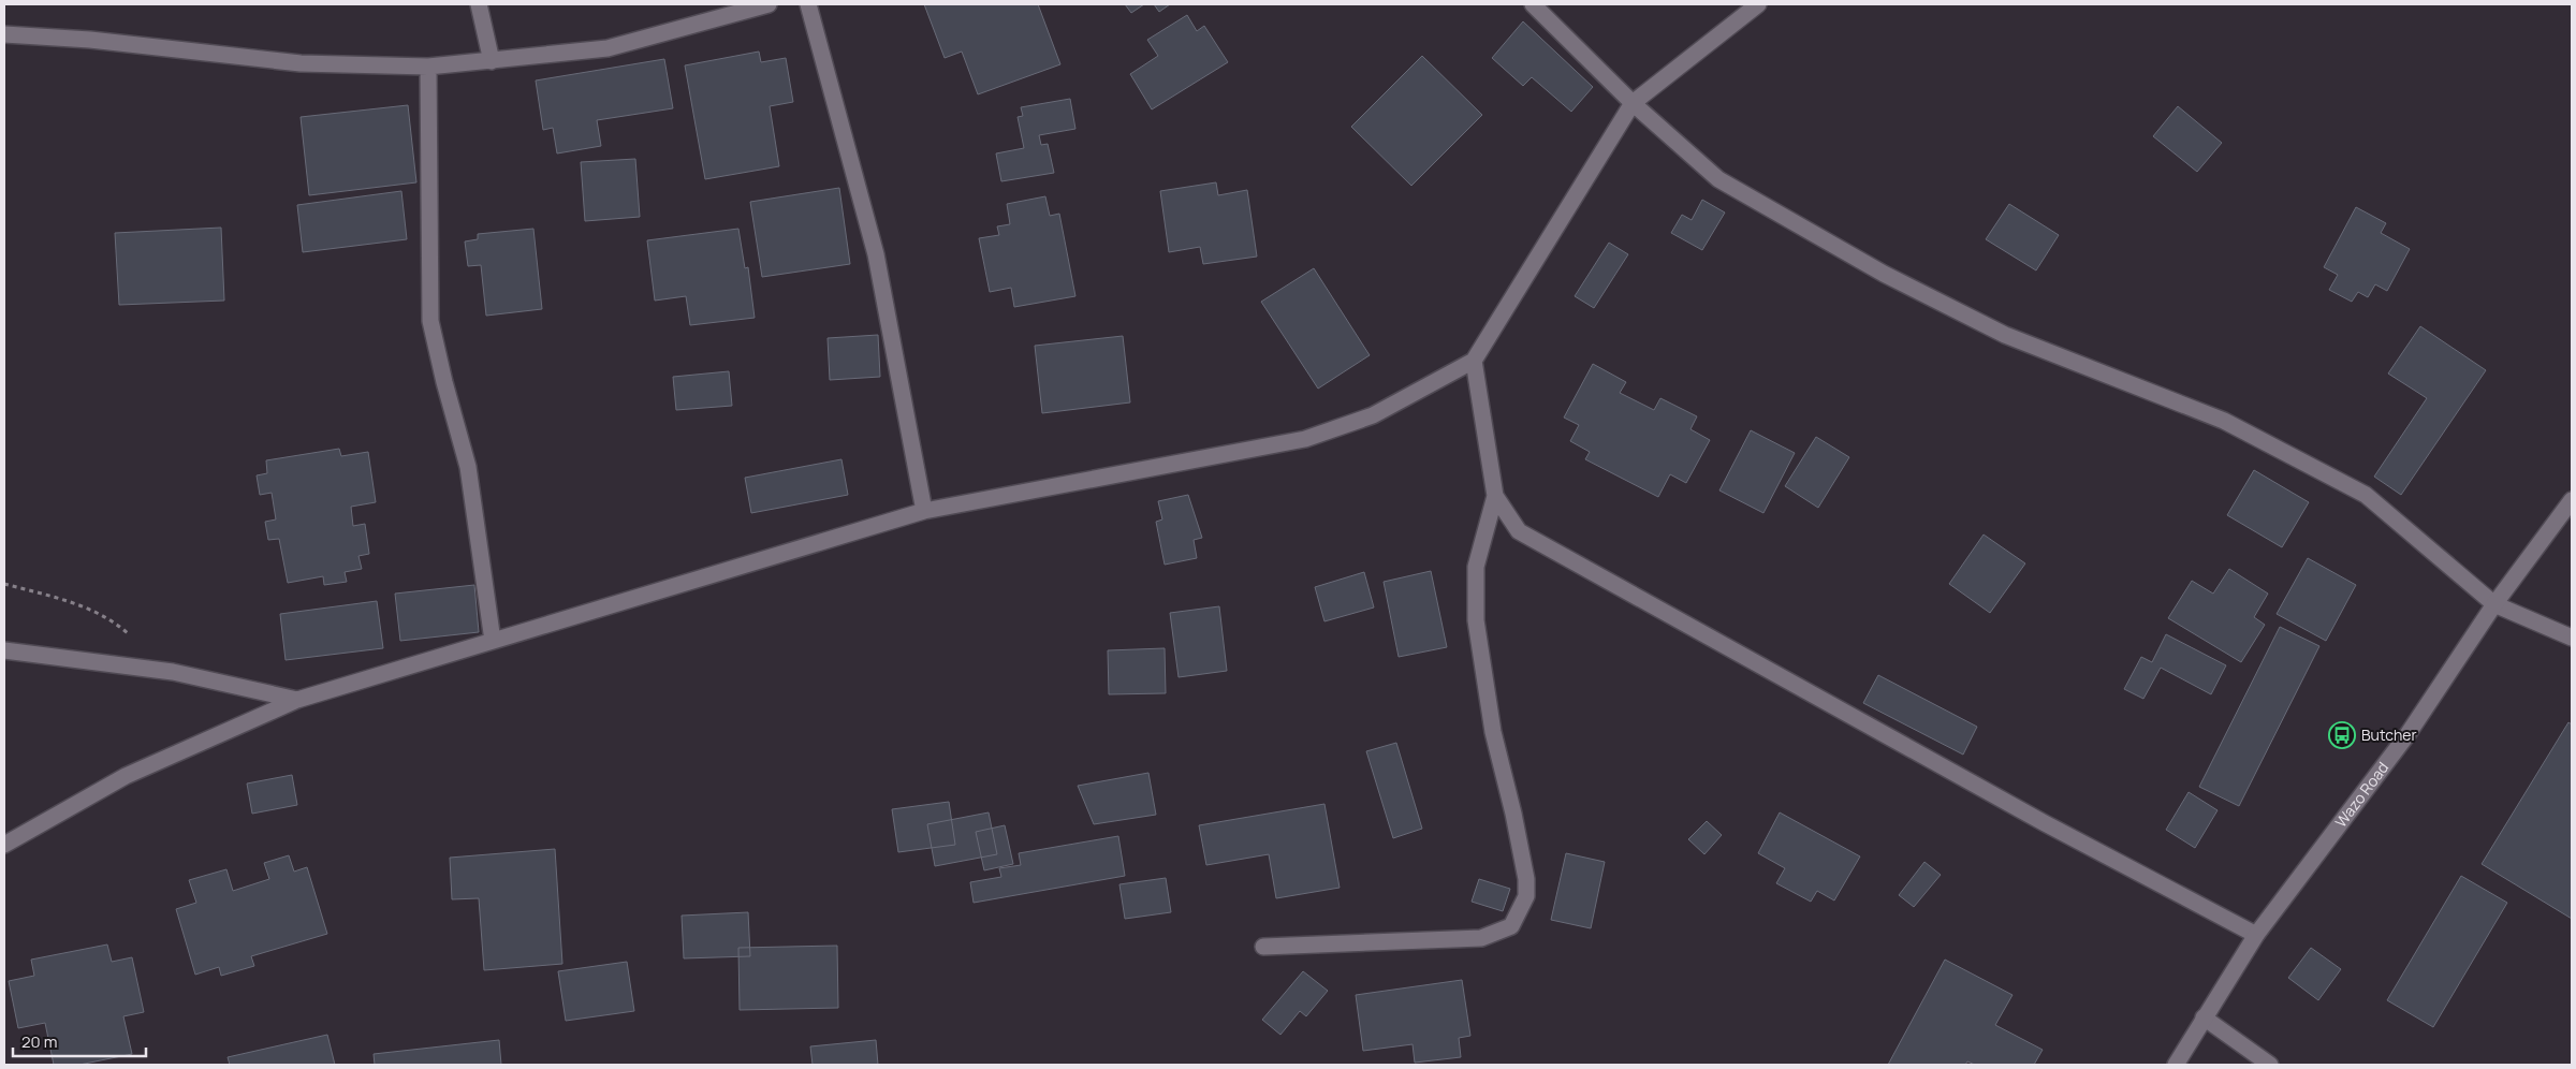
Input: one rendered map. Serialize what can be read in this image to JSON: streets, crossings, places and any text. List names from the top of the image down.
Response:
{
  "streets": {
    "street": ["Wazo Road"]
  },
  "places": {
    "bus stop": ["Butcher"]
  },
  "scale_bar": "20 m"
}
